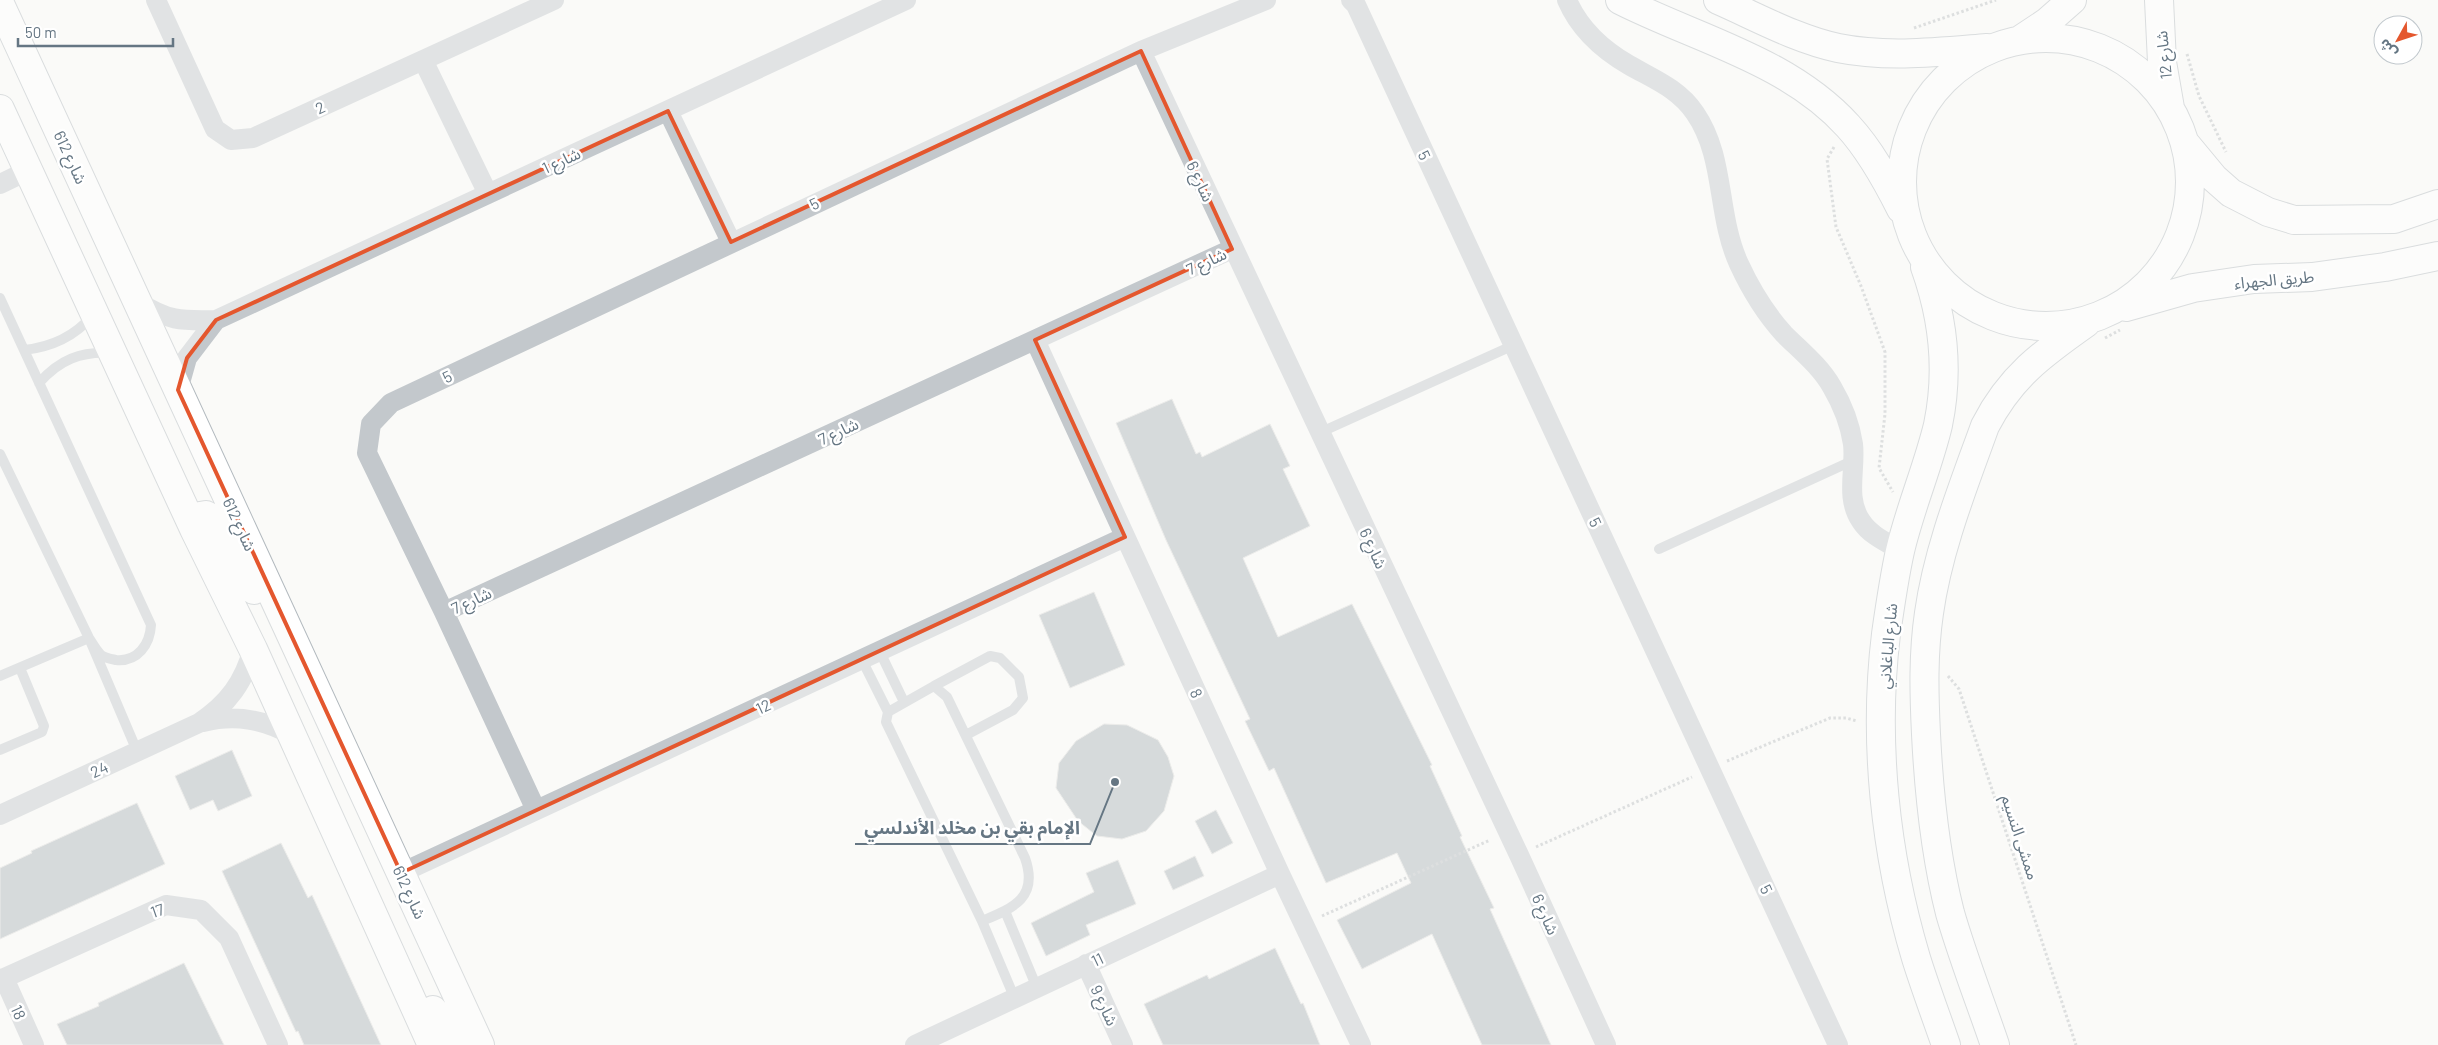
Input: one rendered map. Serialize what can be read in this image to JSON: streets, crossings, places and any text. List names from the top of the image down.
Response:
{
  "streets": {
    "street": [
      "شارع 12",
      "2",
      "5",
      "شارع 612",
      "شارع 1",
      "شارع 6",
      "شارع 7",
      "طريق الجهراء",
      "شارع الباغلاني",
      "8",
      "12",
      "24",
      "17",
      "11",
      "شارع 9",
      "18"
    ],
    "path": ["ممشى النسيم"]
  },
  "crossings": [
    ["5", "شارع 6"],
    ["5", "شارع 7"],
    ["شارع 612", "شارع 1"],
    ["شارع 612", "12"],
    ["شارع 6", "شارع 7"],
    ["شارع 7", "8"],
    ["شارع 7", "12"],
    ["طريق الجهراء", "شارع الباغلاني"],
    ["8", "12"],
    ["8", "11"],
    ["17", "18"],
    ["11", "شارع 9"]
  ],
  "places": ["الإمام بقي بن مخلد الأندلسي"],
  "scale_bar": "50 m",
  "north": "bottom left"
}
